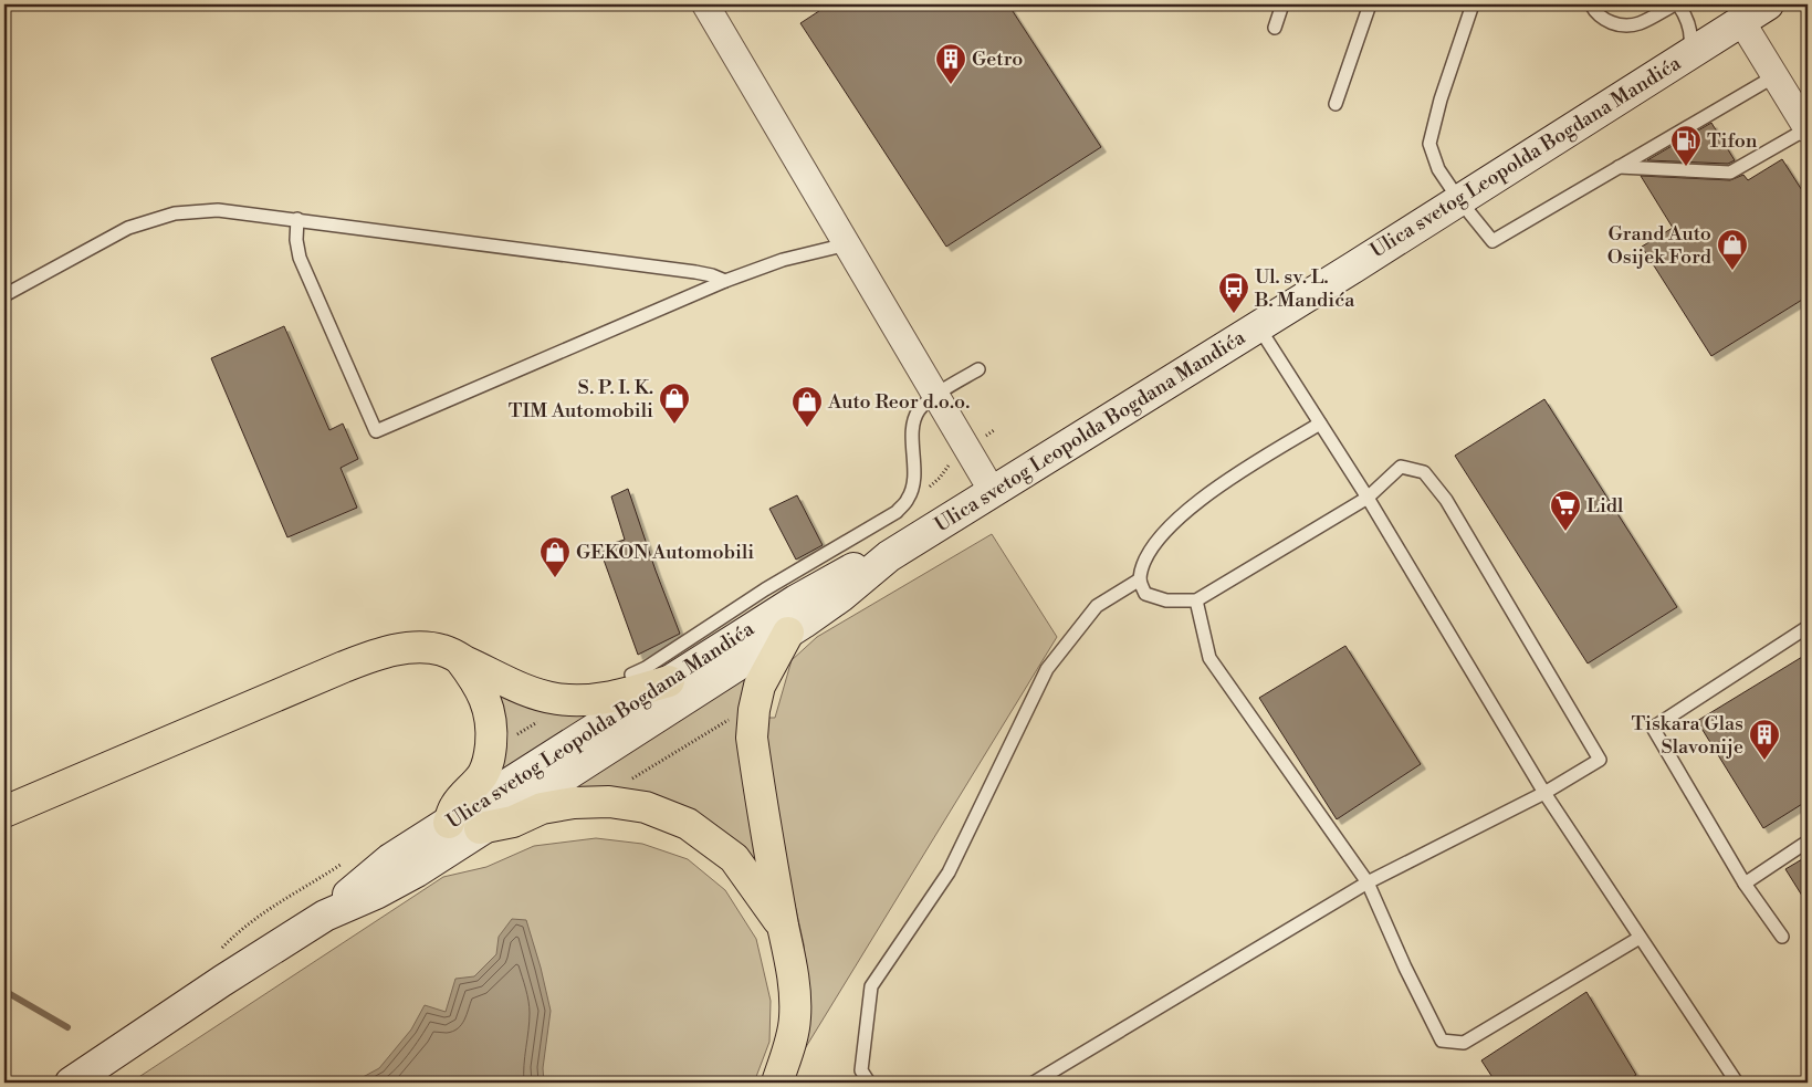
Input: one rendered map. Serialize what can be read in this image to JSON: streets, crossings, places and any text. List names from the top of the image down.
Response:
{
  "streets": {
    "main road": ["Ulica svetog Leopolda Bogdana Mandića"]
  },
  "places": {
    "building": ["Getro", "Tiskara Glas Slavonije"],
    "fuel station": ["Tifon"],
    "shop": [
      "Grand Auto Osijek Ford",
      "S. P. I. K. TIM Automobili",
      "Auto Reor d.o.o.",
      "GEKON Automobili"
    ],
    "bus stop": ["Ul. sv. L. B. Mandića"],
    "supermarket": ["Lidl"]
  }
}
